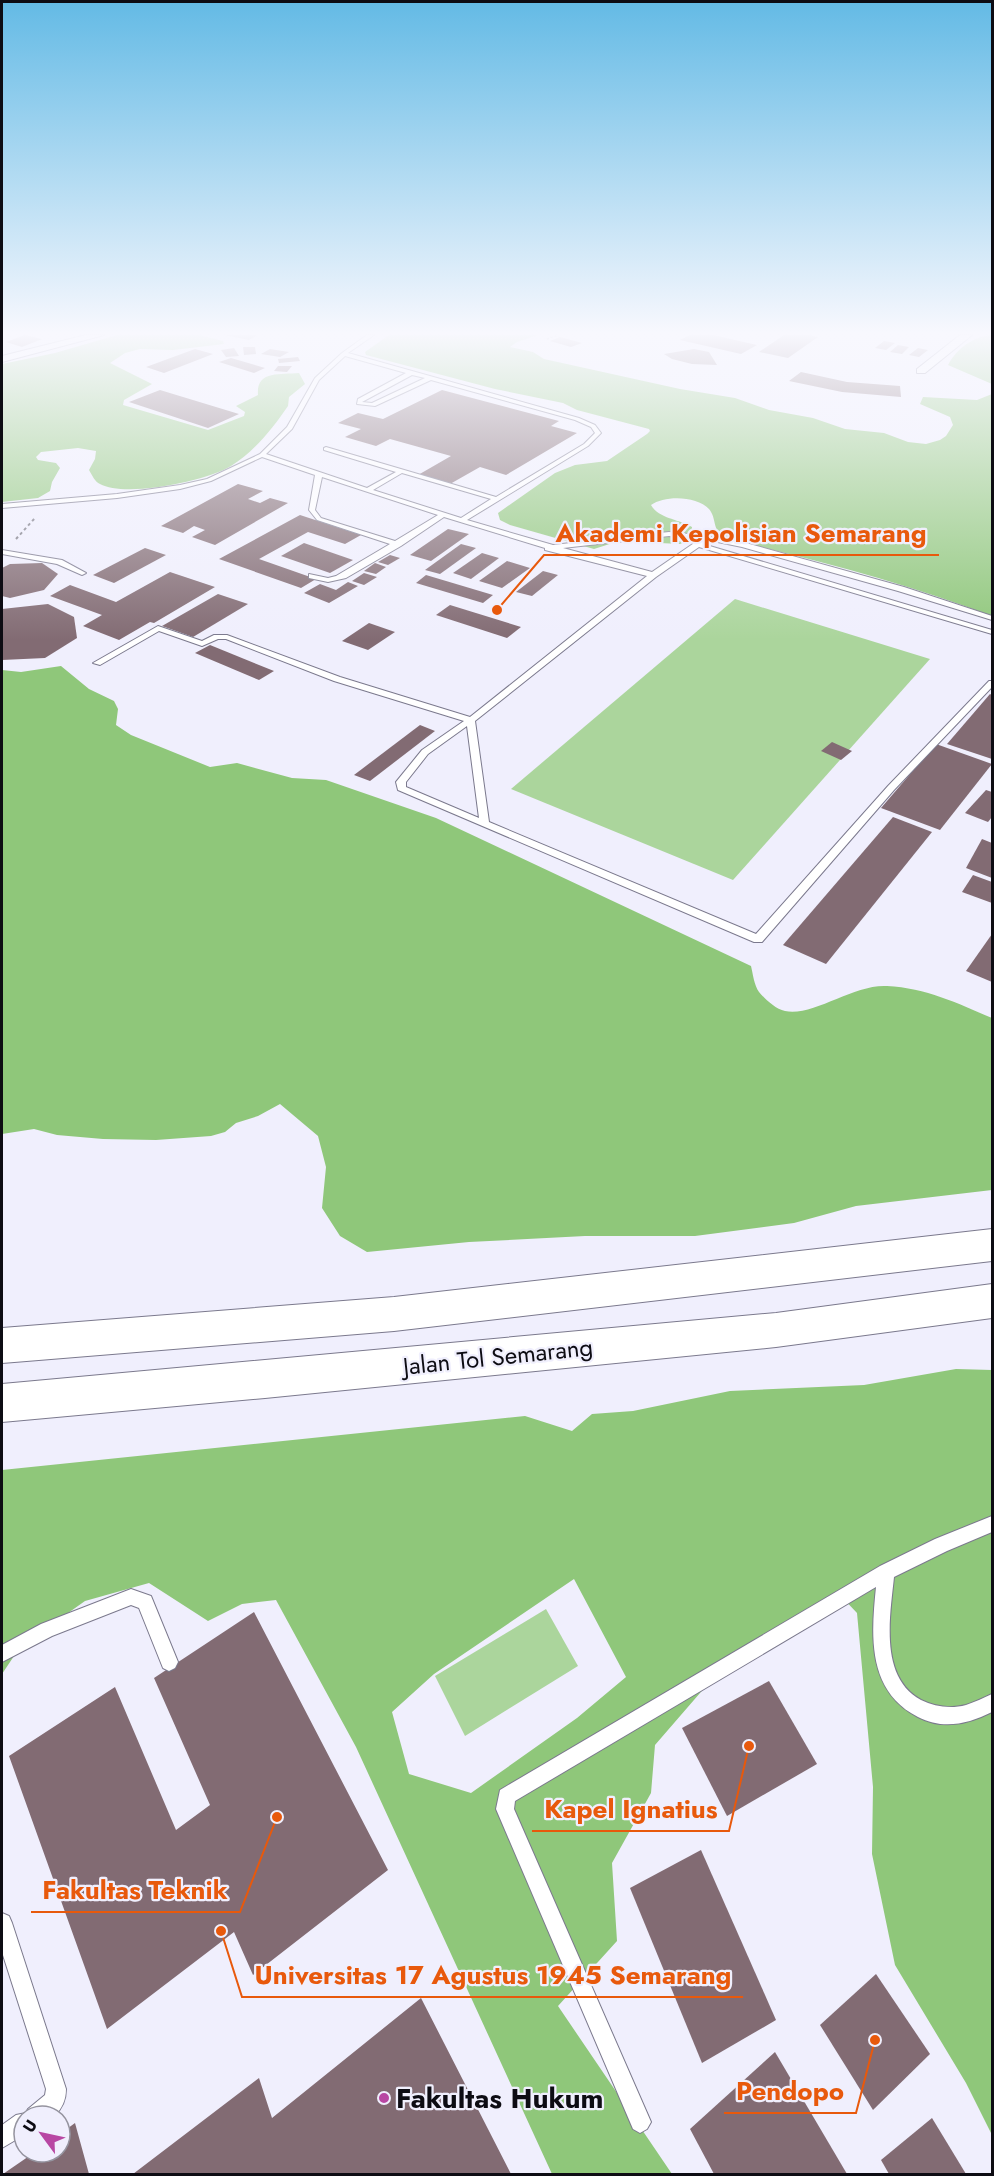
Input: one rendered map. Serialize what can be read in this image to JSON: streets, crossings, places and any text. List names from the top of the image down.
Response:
{
  "streets": {
    "highway": ["Jalan Tol Semarang"]
  },
  "places": [
    "Akademi Kepolisian Semarang",
    "Kapel Ignatius",
    "Fakultas Teknik",
    "Universitas 17 Agustus 1945 Semarang",
    "Pendopo",
    "Fakultas Hukum"
  ],
  "north": "top left"
}
